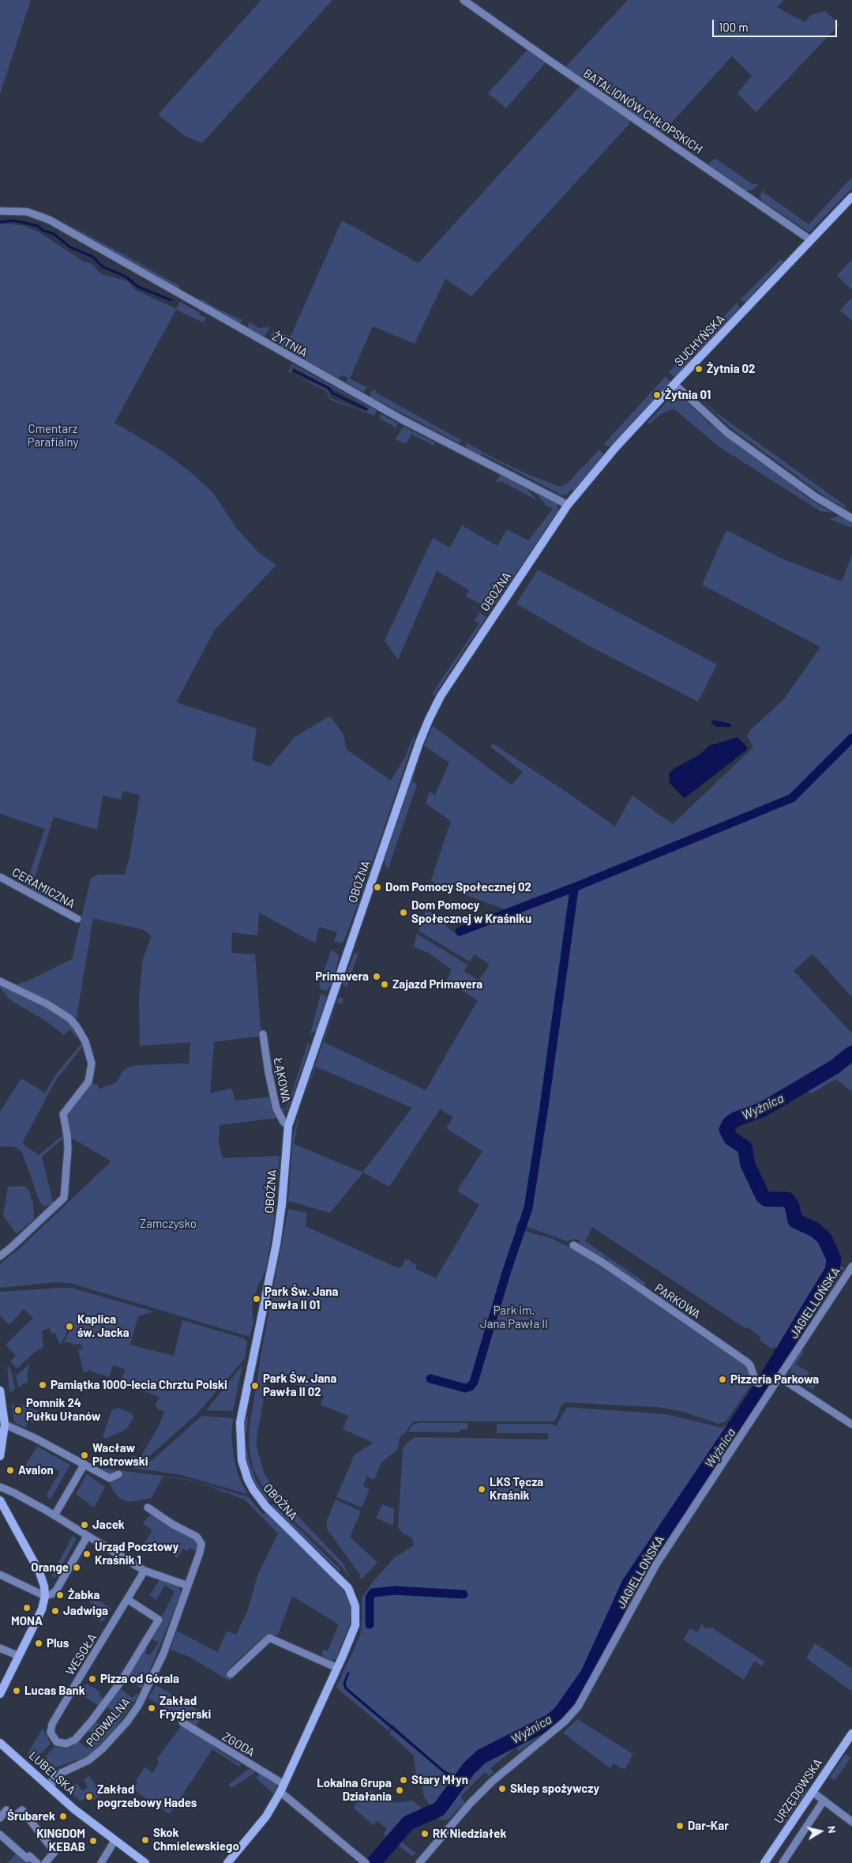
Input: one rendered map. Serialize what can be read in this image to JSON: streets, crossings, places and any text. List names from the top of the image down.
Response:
{
  "streets": {
    "street": [
      "BATALIONÓW CHŁOPSKICH",
      "SUCHYŃSKA",
      "ŻYTNIA",
      "OBOŹNA",
      "CERAMICZNA",
      "ŁĄKOWA",
      "PARKOWA",
      "JAGIELLOŃSKA",
      "WESOŁA",
      "PODWALNA",
      "ZGODA",
      "LUBELSKA",
      "URZĘDOWSKA"
    ]
  },
  "crossings": [
    ["BATALIONÓW CHŁOPSKICH", "SUCHYŃSKA"],
    ["SUCHYŃSKA", "ŻYTNIA"],
    ["SUCHYŃSKA", "OBOŹNA"],
    ["ŻYTNIA", "OBOŹNA"],
    ["OBOŹNA", "ŁĄKOWA"],
    ["OBOŹNA", "ZGODA"],
    ["PARKOWA", "JAGIELLOŃSKA"],
    ["PODWALNA", "LUBELSKA"]
  ],
  "water": ["Wyżnica"],
  "parks": ["Cmentarz Parafialny", "Zamczysko", "Park im. Jana Pawła II"],
  "places": [
    "Żytnia 02",
    "Żytnia 01",
    "Dom Pomocy Społecznej 02",
    "Dom Pomocy Społecznej w Kraśniku",
    "Primavera",
    "Zajazd Primavera",
    "Park Św. Jana Pawła II 01",
    "Kaplica św. Jacka",
    "Pizzeria Parkowa",
    "Pamiątka 1000-lecia Chrztu Polski",
    "Park Św. Jana Pawła II 02",
    "Pomnik 24 Pułku Ułanów",
    "Wacław Piotrowski",
    "Avalon",
    "LKS Tęcza Kraśnik",
    "Jacek",
    "Urząd Pocztowy Kraśnik 1",
    "Orange",
    "Żabka",
    "MONA",
    "Jadwiga",
    "Plus",
    "Pizza od Górala",
    "Lucas Bank",
    "Zakład Fryzjerski",
    "Stary Młyn",
    "Sklep spożywczy",
    "Lokalna Grupa Działania",
    "Zakład pogrzebowy Hades",
    "Śrubarek",
    "Dar-Kar",
    "RK Niedziałek",
    "Skok Chmielewskiego",
    "KINGDOM KEBAB"
  ],
  "scale_bar": "100 m",
  "north": "right"
}
